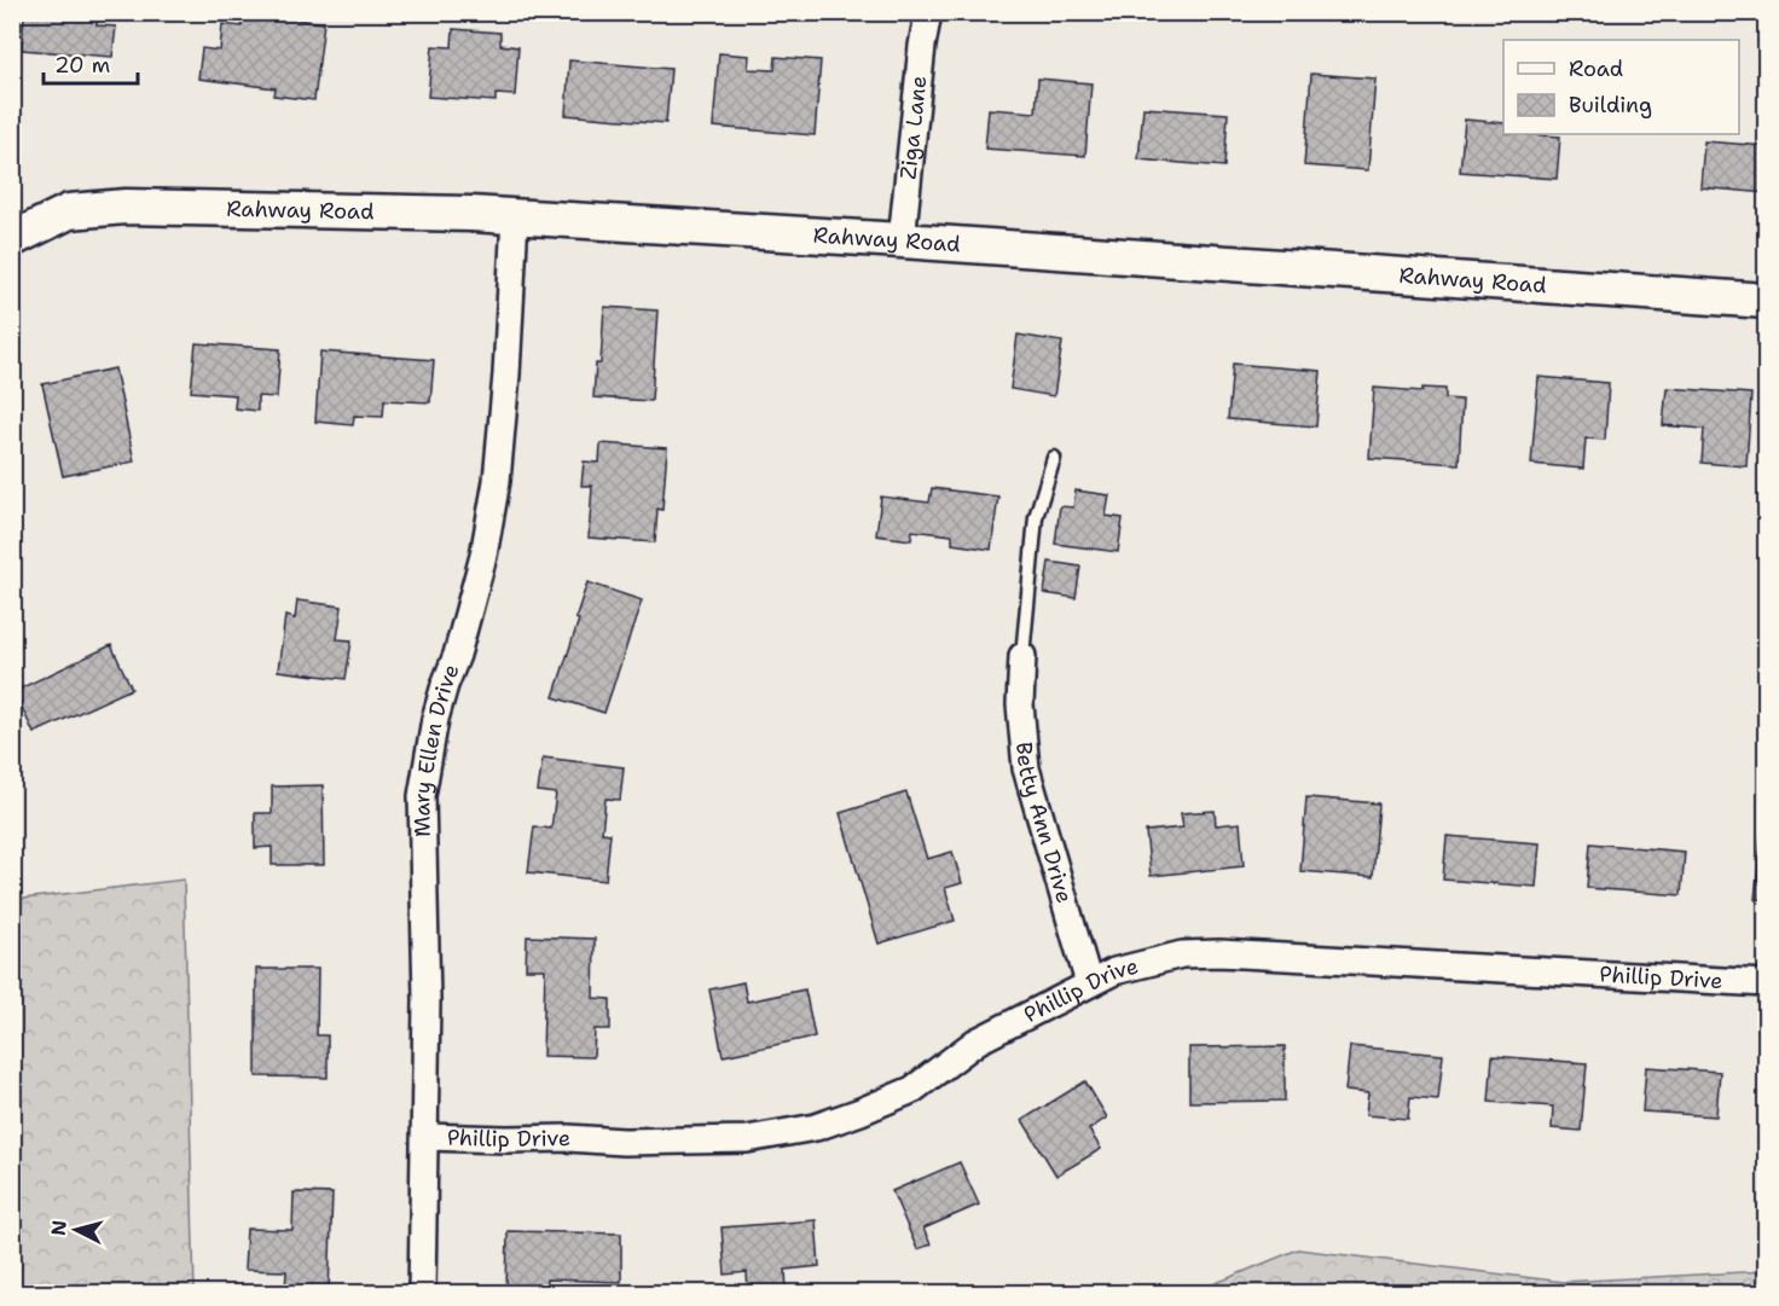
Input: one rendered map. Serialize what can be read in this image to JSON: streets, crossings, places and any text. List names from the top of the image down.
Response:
{
  "streets": {
    "street": [
      "Ziga Lane",
      "Rahway Road",
      "Mary Ellen Drive",
      "Betty Ann Drive",
      "Phillip Drive"
    ]
  },
  "crossings": [
    ["Ziga Lane", "Rahway Road"],
    ["Rahway Road", "Mary Ellen Drive"],
    ["Mary Ellen Drive", "Phillip Drive"],
    ["Betty Ann Drive", "Phillip Drive"]
  ],
  "legend": ["Road", "Building"],
  "scale_bar": "20 m",
  "north": "left"
}
